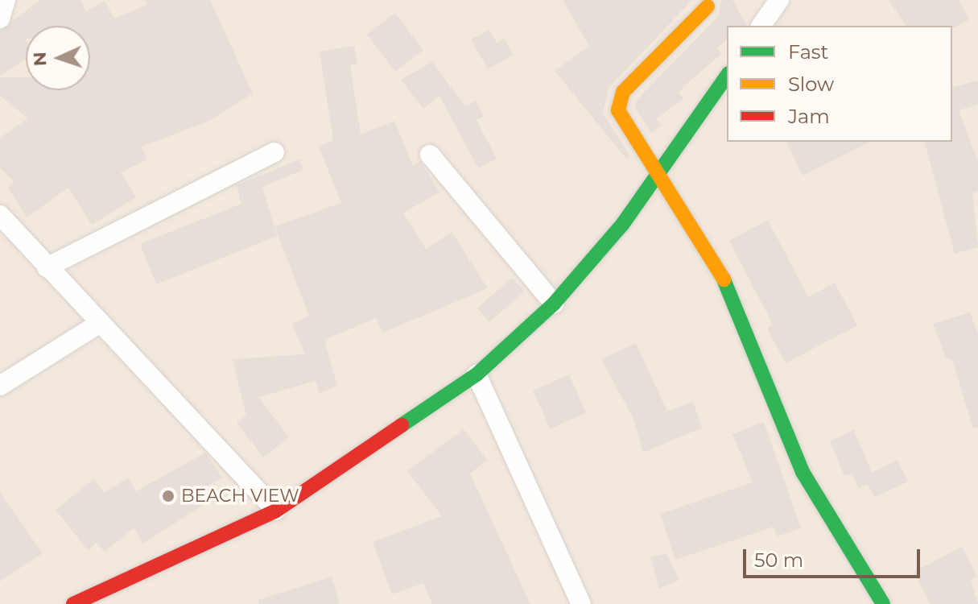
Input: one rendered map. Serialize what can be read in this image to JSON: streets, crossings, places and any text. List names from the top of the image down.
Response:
{
  "places": ["BEACH VIEW"],
  "legend": ["Fast", "Slow", "Jam"],
  "scale_bar": "50 m",
  "north": "left"
}
